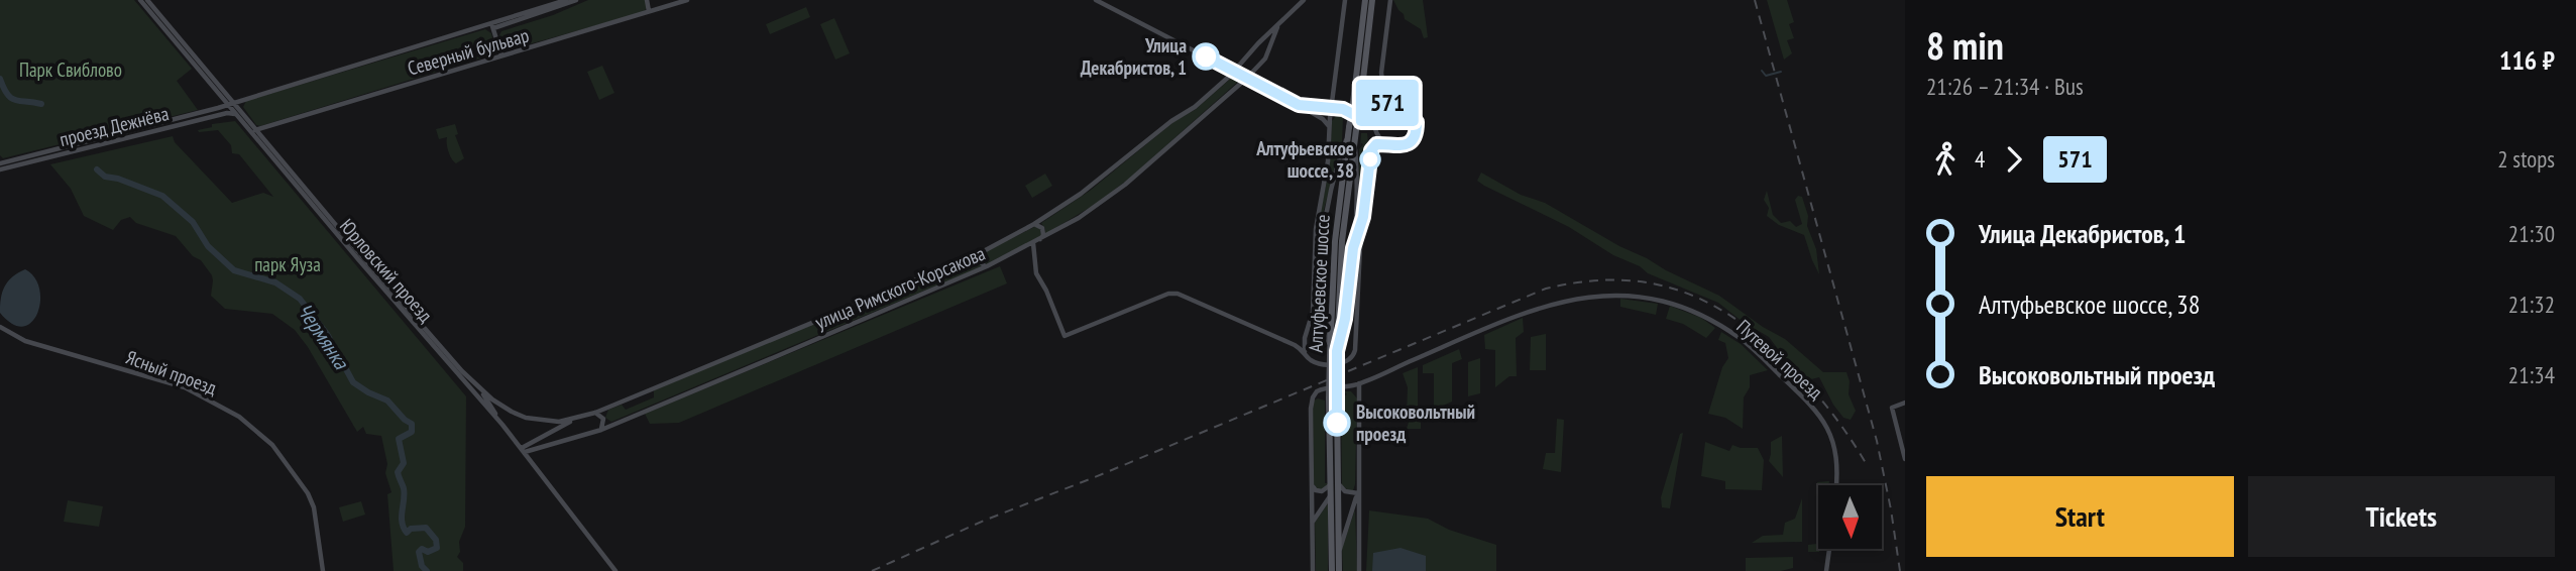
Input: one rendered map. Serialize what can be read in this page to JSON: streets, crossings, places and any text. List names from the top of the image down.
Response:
{
  "streets": {
    "main road": [
      "Северный бульвар",
      "проезд Дежнёва",
      "Юрловский проезд",
      "Алтуфьевское шоссе",
      "улица Римского-Корсакова",
      "Путевой проезд",
      "Ясный проезд"
    ]
  },
  "crossings": [
    ["Северный бульвар", "проезд Дежнёва"],
    ["Северный бульвар", "Юрловский проезд"],
    ["проезд Дежнёва", "Юрловский проезд"],
    ["Юрловский проезд", "улица Римского-Корсакова"]
  ],
  "water": ["Чермянка"],
  "parks": ["Парк Свиблово", "парк Яуза"],
  "places": ["Улица Декабристов, 1", "Алтуфьевское шоссе, 38", "Высоковольтный проезд"],
  "lines": ["bus line 571"],
  "north": "bottom",
  "page": {
    "on_map": "571",
    "heading": ["8 min", "21:26 – 21:34 · Bus", "116 ₽"],
    "legs": ["4", "571", "2 stops"],
    "list": [
      {
        "name": "Улица Декабристов, 1",
        "value": "21:30"
      },
      {
        "name": "Алтуфьевское шоссе, 38",
        "value": "21:32"
      },
      {
        "name": "Высоковольтный проезд",
        "value": "21:34"
      }
    ],
    "buttons": ["Start", "Tickets"]
  }
}
